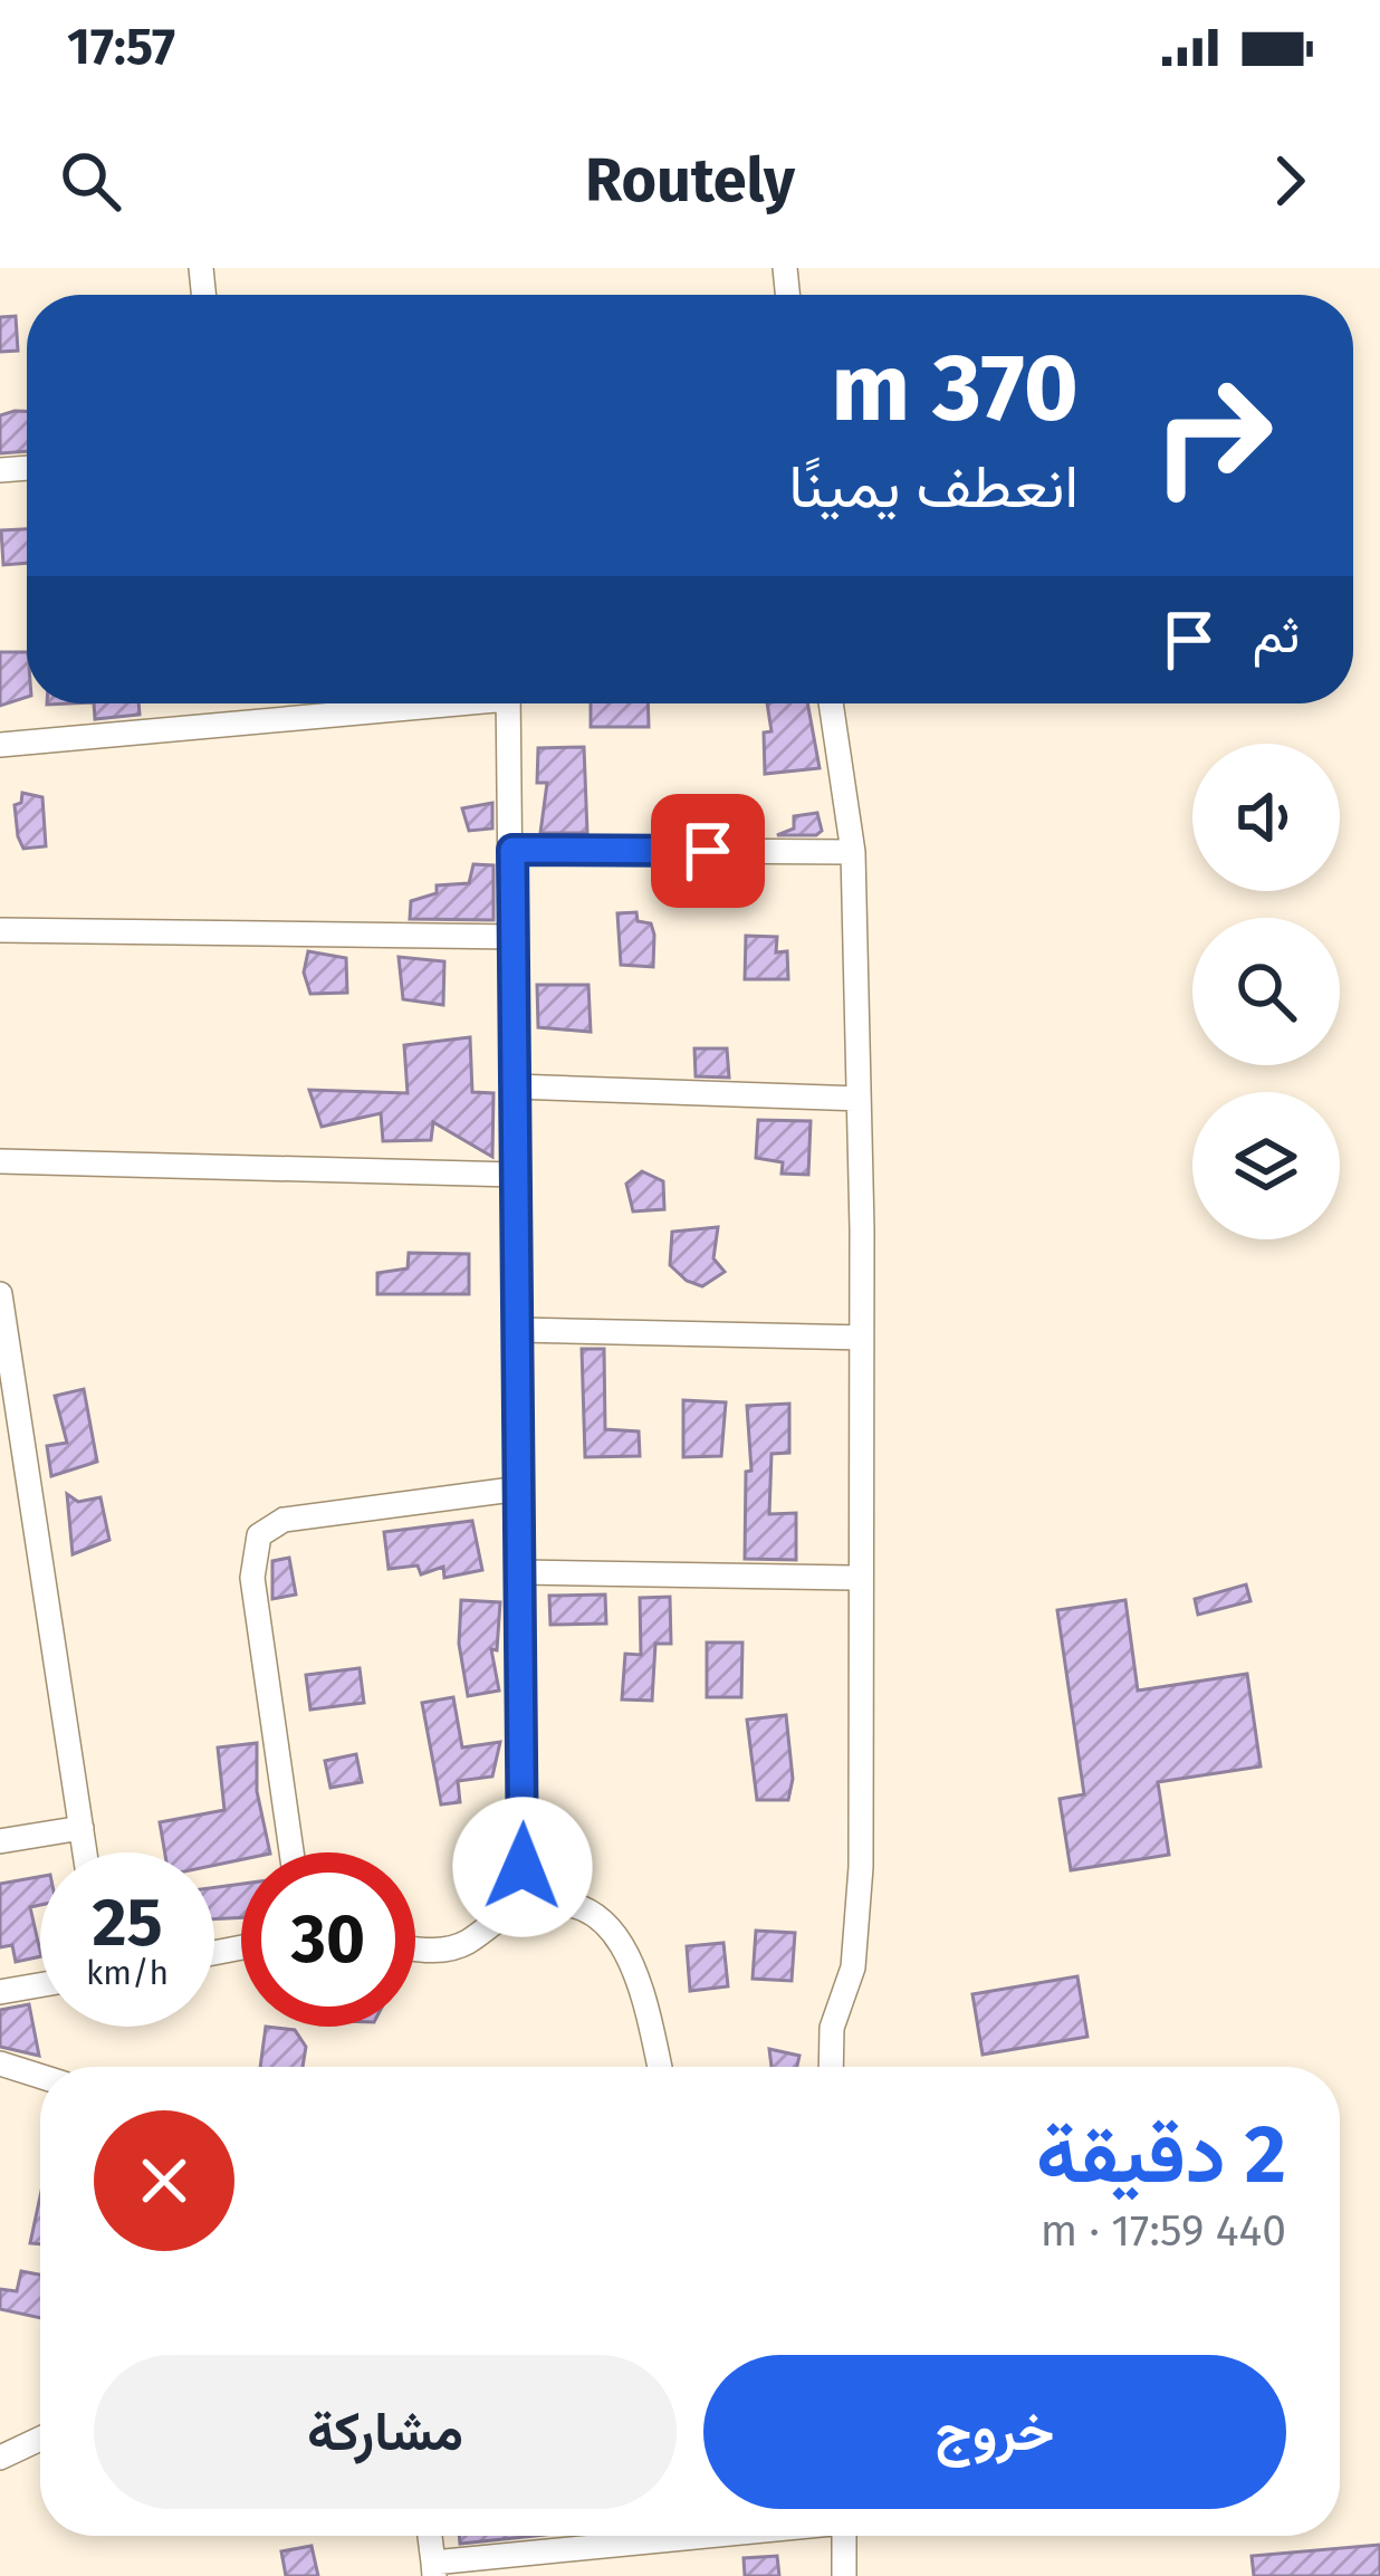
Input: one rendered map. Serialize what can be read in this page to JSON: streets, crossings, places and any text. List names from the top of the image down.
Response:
{
  "page": {
    "status": "17:57",
    "header": "Routely",
    "turn": ["370 m", "انعطف يمينًا"],
    "then": "ثم",
    "speed": "25 km/h",
    "limit": "30",
    "heading": ["2 دقيقة", "440 m · 17:59"],
    "buttons": ["خروج", "مشاركة"]
  }
}
